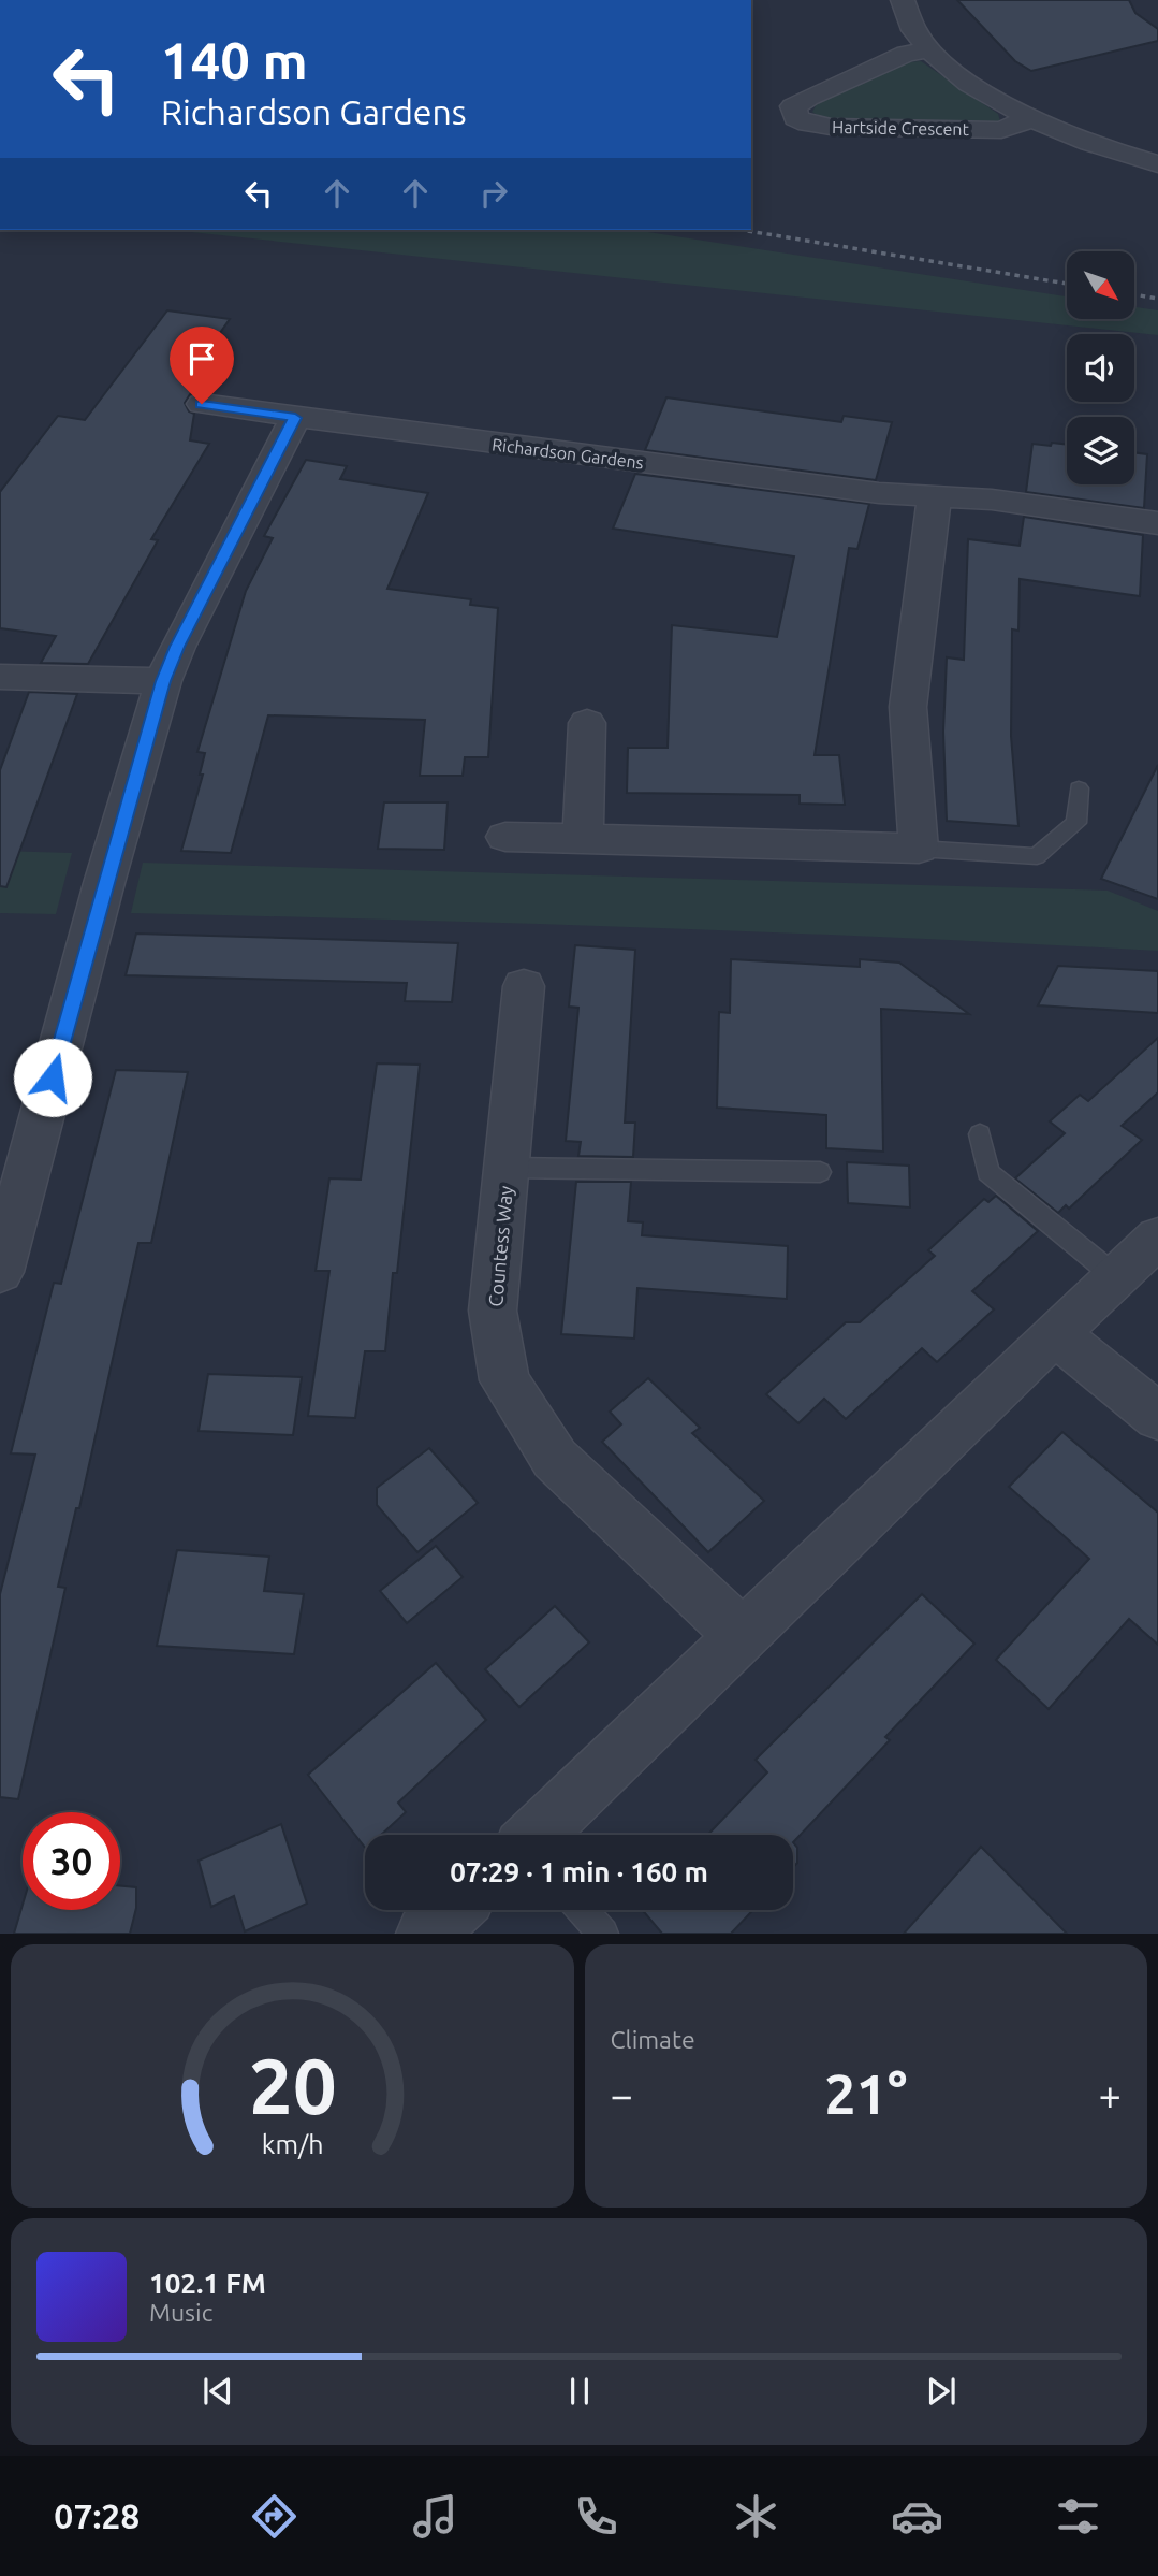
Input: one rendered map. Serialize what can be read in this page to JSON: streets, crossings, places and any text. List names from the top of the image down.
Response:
{
  "streets": {
    "street": ["Hartside Crescent", "Richardson Gardens", "Countess Way"]
  },
  "north": "bottom right",
  "page": {
    "turn": ["140 m", "Richardson Gardens"],
    "limit": "30",
    "trip": "07:29 · 1 min · 160 m",
    "tile": "Climate",
    "heat": ["−", "21°", "+"],
    "song": ["102.1 FM", "Music"],
    "tabs": "07:28",
    "gauge": ["20", "km/h"]
  }
}
